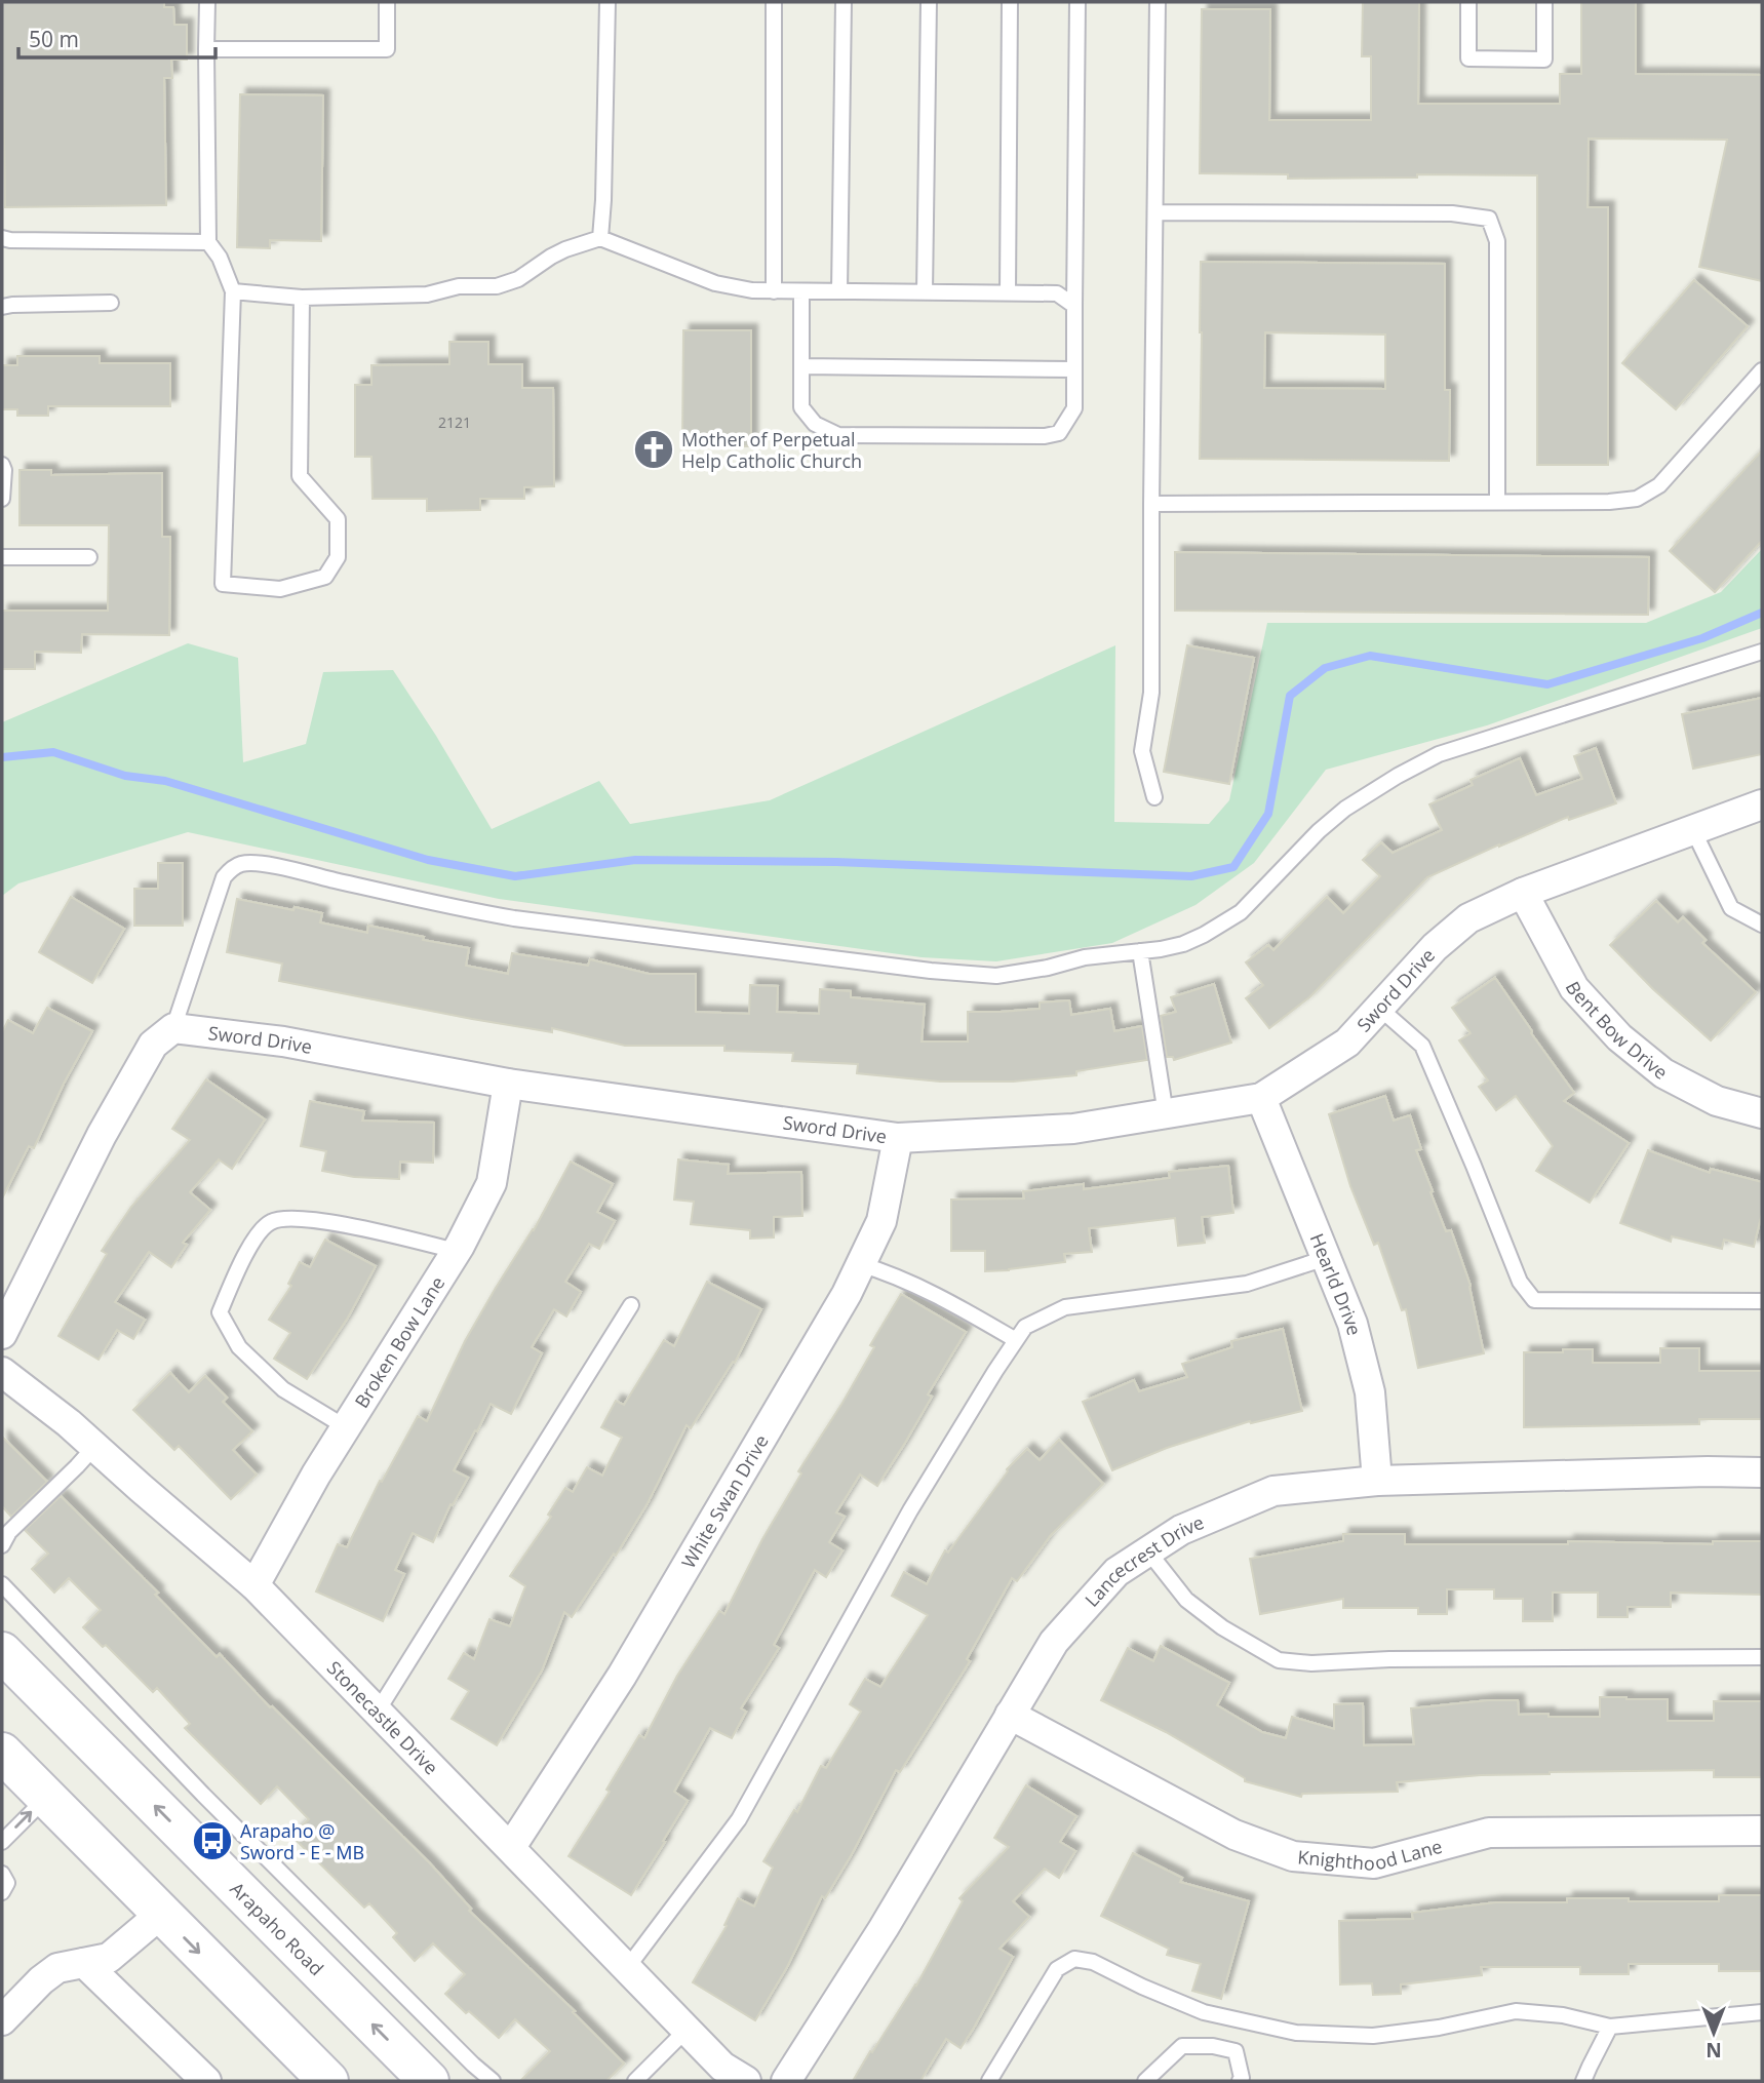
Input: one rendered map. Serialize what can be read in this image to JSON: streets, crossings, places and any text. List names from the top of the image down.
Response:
{
  "streets": {
    "main road": ["Arapaho Road"],
    "street": [
      "Sword Drive",
      "Bent Bow Drive",
      "Hearld Drive",
      "Broken Bow Lane",
      "White Swan Drive",
      "Lancecrest Drive",
      "Stonecastle Drive",
      "Knighthood Lane"
    ]
  },
  "crossings": [
    ["Sword Drive", "Bent Bow Drive"],
    ["Sword Drive", "Hearld Drive"],
    ["Sword Drive", "Broken Bow Lane"],
    ["Sword Drive", "White Swan Drive"],
    ["Hearld Drive", "Lancecrest Drive"],
    ["Broken Bow Lane", "Stonecastle Drive"],
    ["White Swan Drive", "Stonecastle Drive"],
    ["Lancecrest Drive", "Knighthood Lane"]
  ],
  "places": {
    "church": ["Mother of Perpetual Help Catholic Church"],
    "bus stop": ["Arapaho @ Sword - E - MB"]
  },
  "house_numbers": ["2121"],
  "scale_bar": "50 m",
  "north": "bottom"
}
